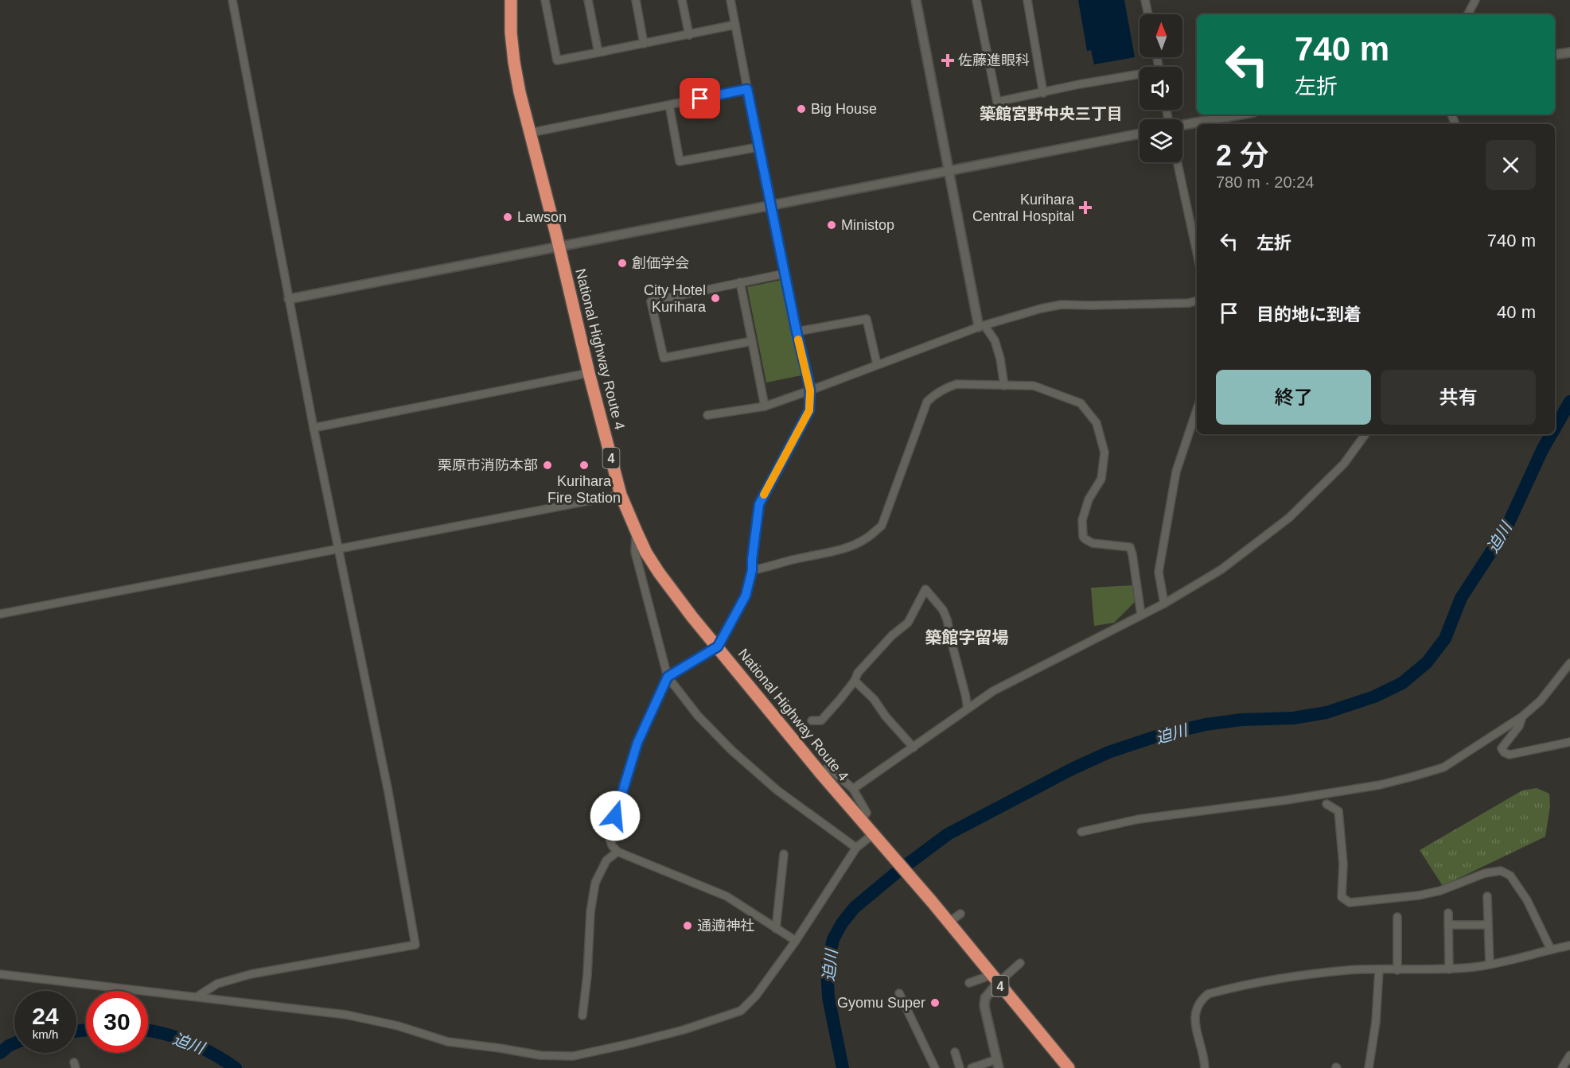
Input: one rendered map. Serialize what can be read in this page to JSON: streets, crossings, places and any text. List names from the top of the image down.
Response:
{
  "streets": {
    "highway": ["National Highway Route 4", "4"]
  },
  "districts": ["築館宮野中央三丁目", "築館字留場"],
  "water": ["迫川"],
  "places": {
    "health": ["佐藤進眼科", "Kurihara Central Hospital"],
    "other": [
      "Big House",
      "Lawson",
      "Ministop",
      "創価学会",
      "City Hotel Kurihara",
      "栗原市消防本部",
      "Kurihara Fire Station",
      "通遖神社",
      "Gyomu Super"
    ]
  },
  "north": "top",
  "page": {
    "turn": ["740 m", "左折"],
    "heading": ["2 分", "780 m · 20:24"],
    "list": [
      {
        "name": "左折",
        "value": "740 m"
      },
      {
        "name": "目的地に到着",
        "value": "40 m"
      }
    ],
    "buttons": ["終了", "共有"],
    "speed": "24 km/h",
    "limit": "30"
  }
}
